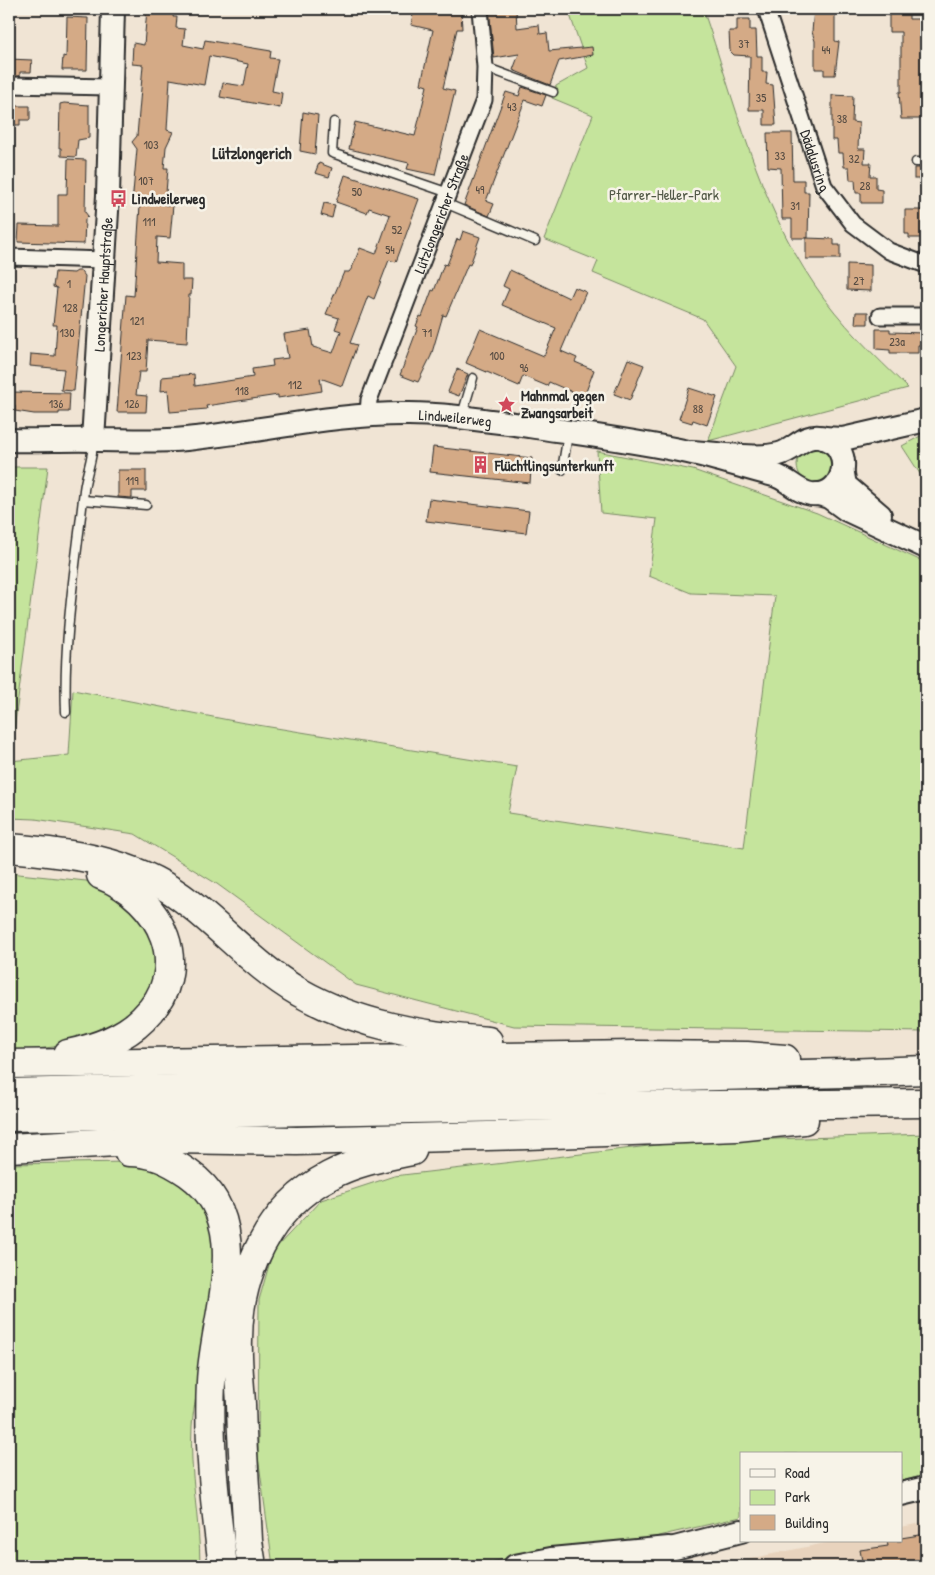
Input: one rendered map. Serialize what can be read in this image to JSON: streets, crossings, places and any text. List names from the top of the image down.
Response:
{
  "streets": {
    "street": [
      "Dädalusring",
      "Lützlongericher Straße",
      "Longericher Hauptstraße",
      "Lindweilerweg"
    ]
  },
  "crossings": [
    ["Lützlongericher Straße", "Lindweilerweg"],
    ["Longericher Hauptstraße", "Lindweilerweg"]
  ],
  "districts": ["Lützlongerich"],
  "parks": ["Pfarrer-Heller-Park"],
  "places": {
    "bus stop": ["Lindweilerweg"],
    "place": ["Mahnmal gegen Zwangsarbeit"],
    "building": ["Flüchtlingsunterkunft"]
  },
  "house_numbers": [
    "37",
    "44",
    "35",
    "43",
    "38",
    "103",
    "33",
    "32",
    "107",
    "28",
    "49",
    "50",
    "31",
    "111",
    "52",
    "54",
    "27",
    "1",
    "128",
    "121",
    "130",
    "71",
    "23a",
    "123",
    "100",
    "96",
    "112",
    "118",
    "136",
    "126",
    "88",
    "119"
  ],
  "legend": ["Road", "Park", "Building"]
}
